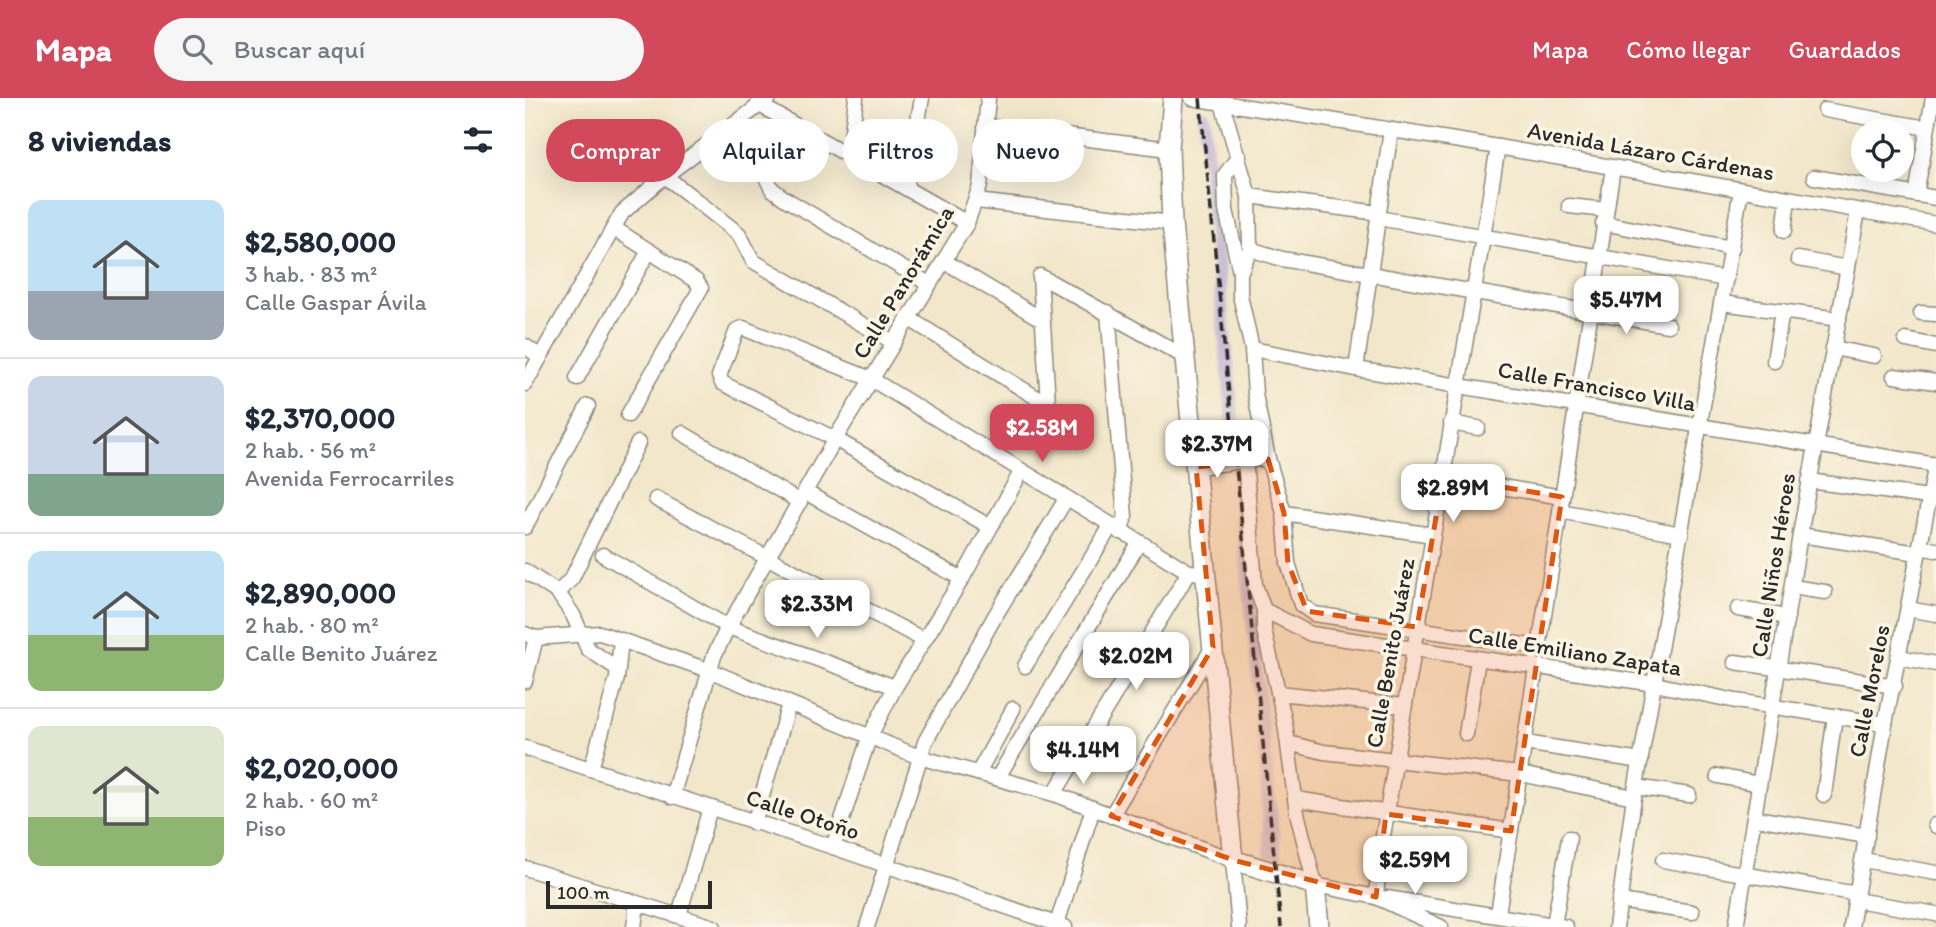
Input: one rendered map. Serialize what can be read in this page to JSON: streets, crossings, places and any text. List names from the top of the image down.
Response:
{
  "streets": {
    "street": [
      "Avenida Lázaro Cárdenas",
      "Calle Panorámica",
      "Calle Francisco Villa",
      "Calle Niños Héroes",
      "Calle Emiliano Zapata",
      "Calle Benito Juárez",
      "Calle Morelos",
      "Calle Otoño"
    ]
  },
  "crossings": [
    ["Avenida Lázaro Cárdenas", "Calle Niños Héroes"],
    ["Avenida Lázaro Cárdenas", "Calle Benito Juárez"],
    ["Calle Panorámica", "Calle Otoño"],
    ["Calle Francisco Villa", "Calle Niños Héroes"],
    ["Calle Francisco Villa", "Calle Benito Juárez"],
    ["Calle Francisco Villa", "Calle Morelos"],
    ["Calle Niños Héroes", "Calle Emiliano Zapata"],
    ["Calle Emiliano Zapata", "Calle Benito Juárez"],
    ["Calle Emiliano Zapata", "Calle Morelos"]
  ],
  "scale_bar": "100 m",
  "page": {
    "header": "Mapa",
    "search": "Buscar aquí",
    "nav": ["Mapa", "Cómo llegar", "Guardados"],
    "heading": "8 viviendas",
    "chip": [
      "Comprar",
      "Alquilar",
      "Filtros",
      "Nuevo"
    ],
    "list": [
      {
        "name": "$2,580,000",
        "note": "3 hab. · 83 m² · Calle Gaspar Ávila"
      },
      {
        "name": "$2,370,000",
        "note": "2 hab. · 56 m² · Avenida Ferrocarriles"
      },
      {
        "name": "$2,890,000",
        "note": "2 hab. · 80 m² · Calle Benito Juárez"
      },
      {
        "name": "$2,020,000",
        "note": "2 hab. · 60 m² · Piso"
      }
    ],
    "price": [
      "$5.47M",
      "$2.58M",
      "$2.37M",
      "$2.89M",
      "$2.33M",
      "$2.02M",
      "$4.14M",
      "$2.59M"
    ],
    "scale": "100 m"
  }
}
